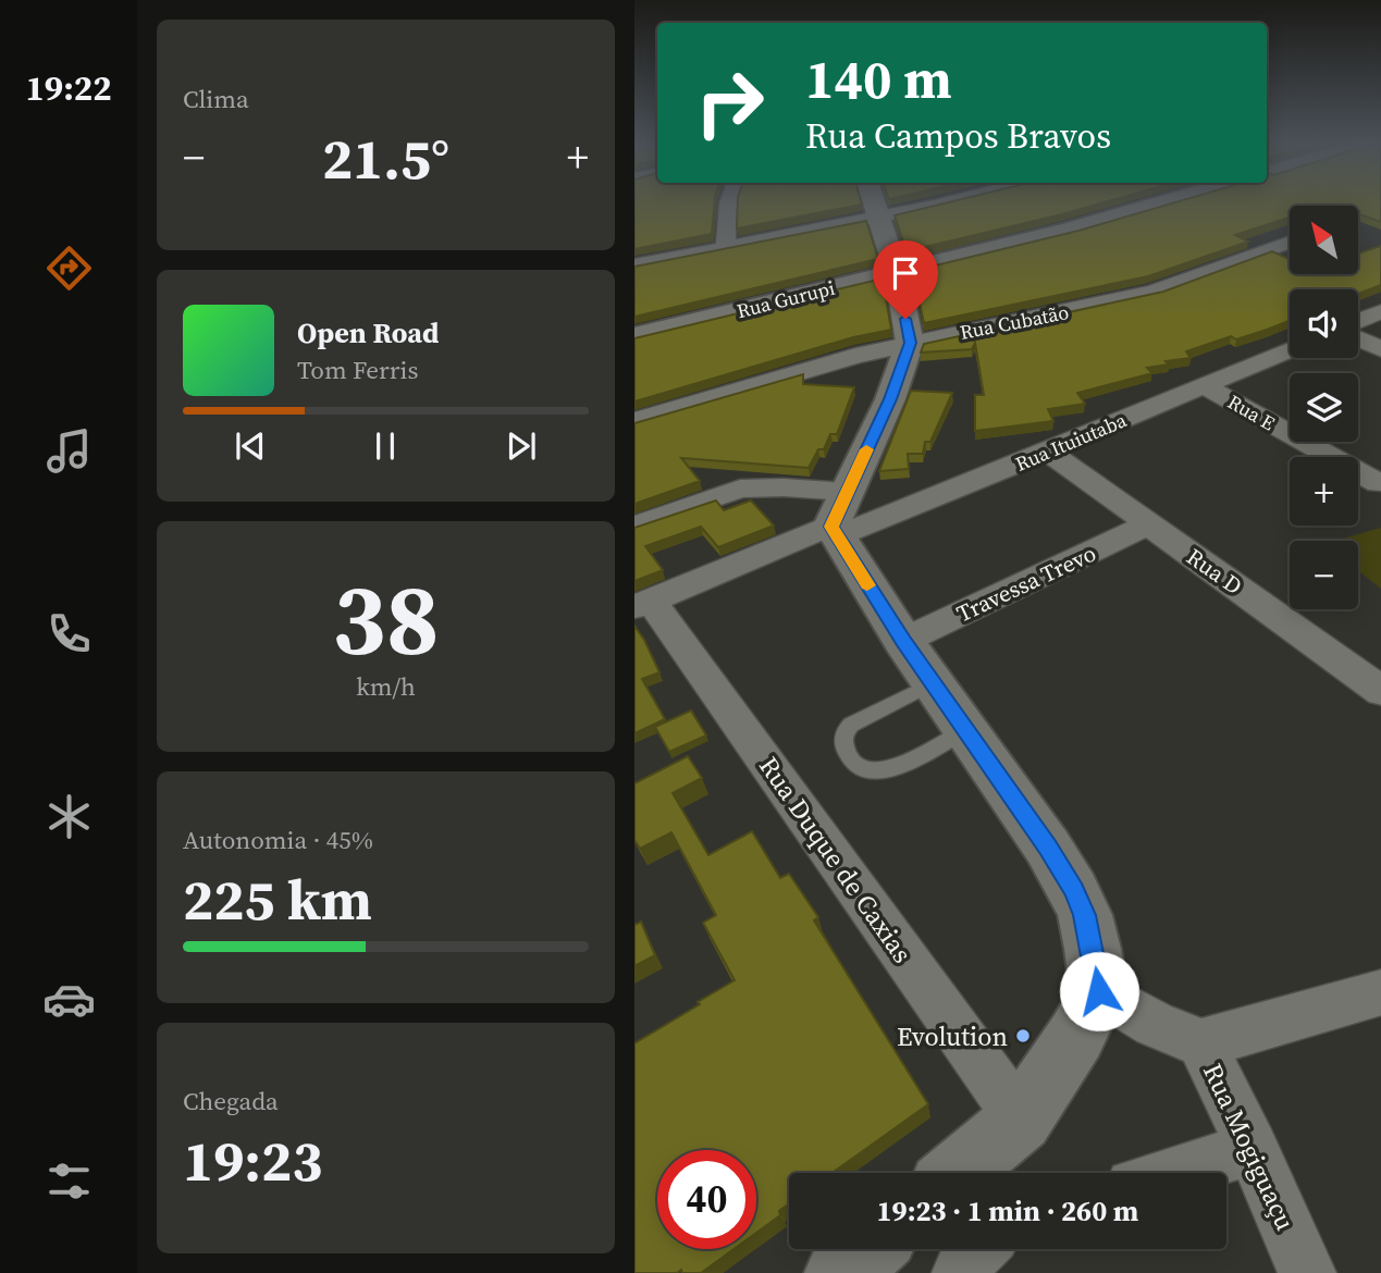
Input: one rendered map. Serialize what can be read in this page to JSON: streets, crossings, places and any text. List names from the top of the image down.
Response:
{
  "streets": {
    "street": [
      "Rua Gurupi",
      "Rua Cubatão",
      "Rua E",
      "Rua Ituiutaba",
      "Rua D",
      "Travessa Trevo",
      "Rua Duque de Caxias",
      "Rua Mogiguaçu"
    ]
  },
  "crossings": [
    ["Rua E", "Rua Ituiutaba"],
    ["Rua Ituiutaba", "Rua D"],
    ["Rua Ituiutaba", "Rua Duque de Caxias"],
    ["Rua D", "Travessa Trevo"]
  ],
  "places": ["Evolution"],
  "north": "top left",
  "page": {
    "tabs": "19:22",
    "tile": [
      "Clima",
      ["38", "km/h"],
      ["Autonomia · 45%", "225 km"],
      ["Chegada", "19:23"]
    ],
    "turn": ["140 m", "Rua Campos Bravos"],
    "heat": ["−", "21.5°", "+"],
    "map_buttons": ["+", "−"],
    "song": ["Open Road", "Tom Ferris"],
    "limit": "40",
    "trip": "19:23 · 1 min · 260 m"
  }
}
